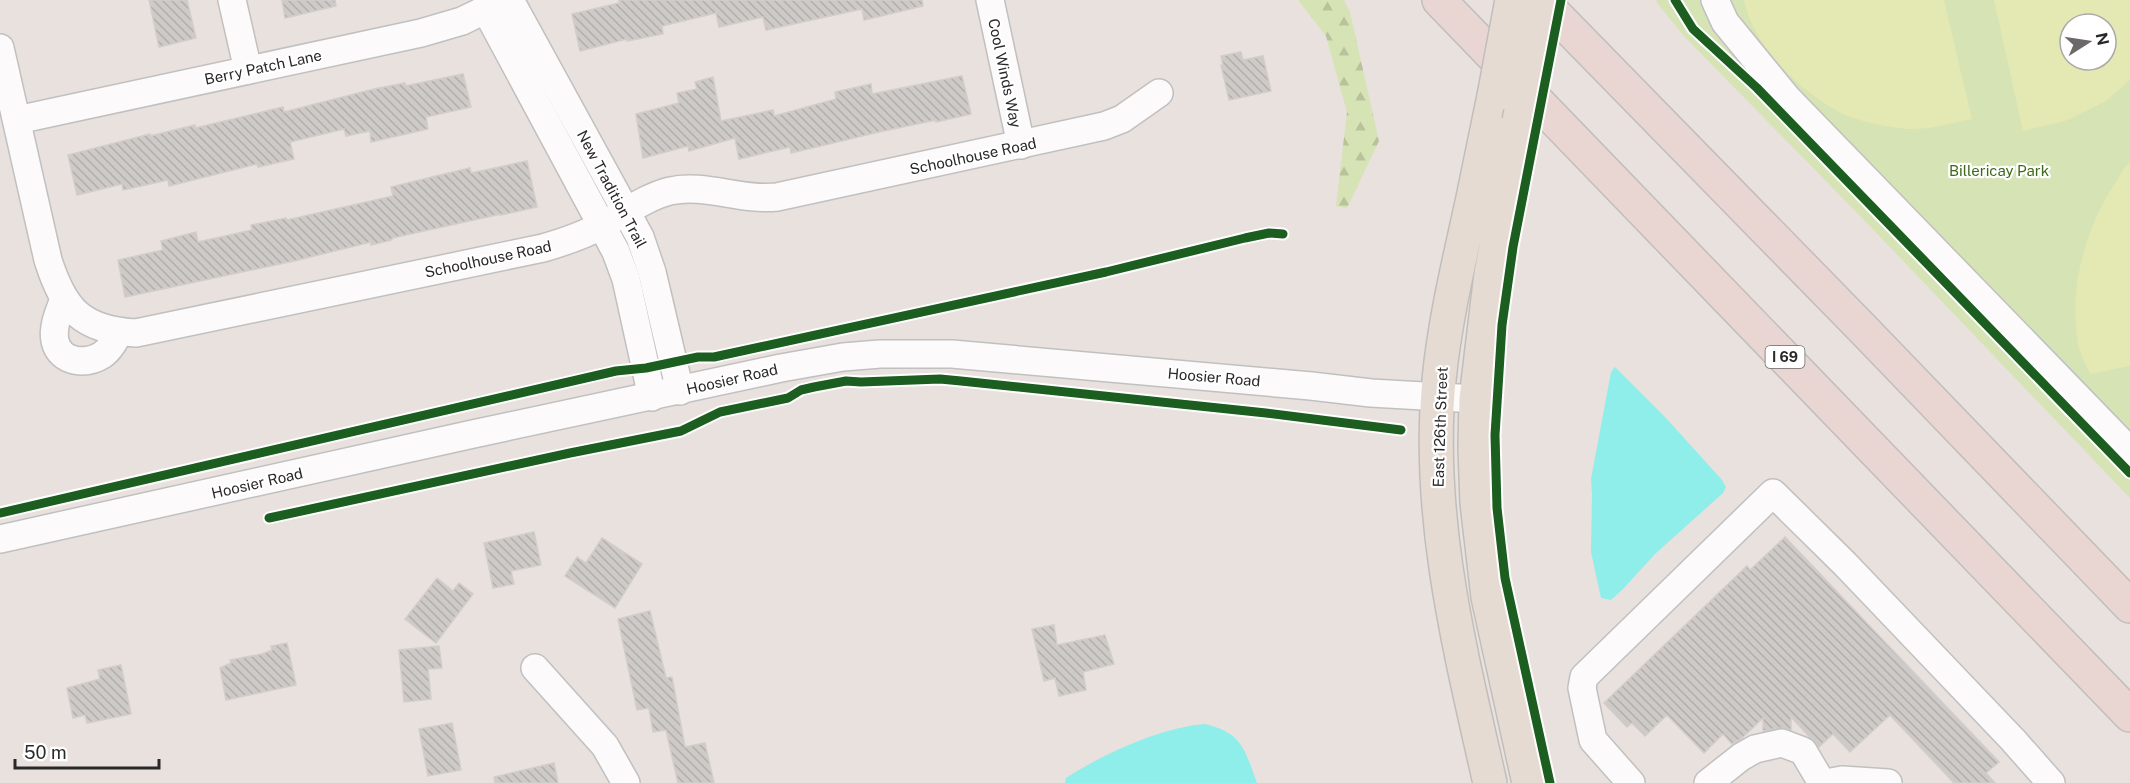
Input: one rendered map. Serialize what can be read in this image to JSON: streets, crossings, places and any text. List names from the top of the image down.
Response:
{
  "streets": {
    "highway": ["I 69"],
    "main road": ["East 126th Street"],
    "street": [
      "Berry Patch Lane",
      "Cool Winds Way",
      "Schoolhouse Road",
      "New Tradition Trail",
      "Hoosier Road"
    ]
  },
  "crossings": [
    ["Berry Patch Lane", "Schoolhouse Road"],
    ["Berry Patch Lane", "New Tradition Trail"],
    ["Cool Winds Way", "Schoolhouse Road"],
    ["Schoolhouse Road", "New Tradition Trail"],
    ["New Tradition Trail", "Hoosier Road"],
    ["Hoosier Road", "East 126th Street"]
  ],
  "parks": ["Billericay Park"],
  "scale_bar": "50 m",
  "north": "right"
}
